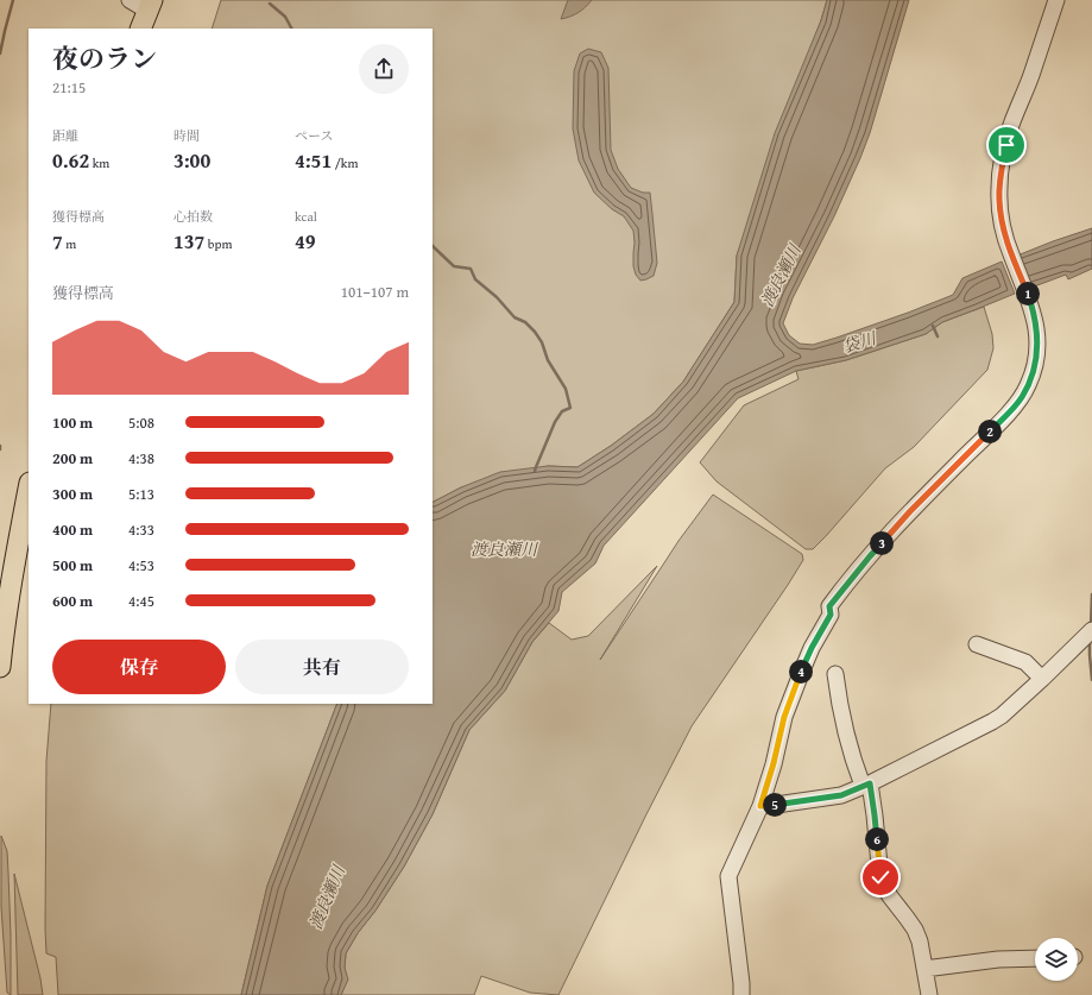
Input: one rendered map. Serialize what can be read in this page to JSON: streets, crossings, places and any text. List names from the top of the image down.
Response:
{
  "water": ["渡良瀬川", "袋川"],
  "page": {
    "heading": ["夜のラン", "21:15"],
    "stats": [
      ["距離", "0.62 km"],
      ["時間", "3:00"],
      ["ペース", "4:51 /km"],
      ["獲得標高", "7 m"],
      ["心拍数", "137 bpm"],
      ["kcal", "49"]
    ],
    "chart": ["獲得標高", "101–107 m"],
    "pins": [
      "1",
      "2",
      "3",
      "4",
      "5",
      "6"
    ],
    "list": [
      {
        "name": "100 m",
        "note": "5:08"
      },
      {
        "name": "200 m",
        "note": "4:38"
      },
      {
        "name": "300 m",
        "note": "5:13"
      },
      {
        "name": "400 m",
        "note": "4:33"
      },
      {
        "name": "500 m",
        "note": "4:53"
      },
      {
        "name": "600 m",
        "note": "4:45"
      }
    ],
    "buttons": ["保存", "共有"]
  }
}
